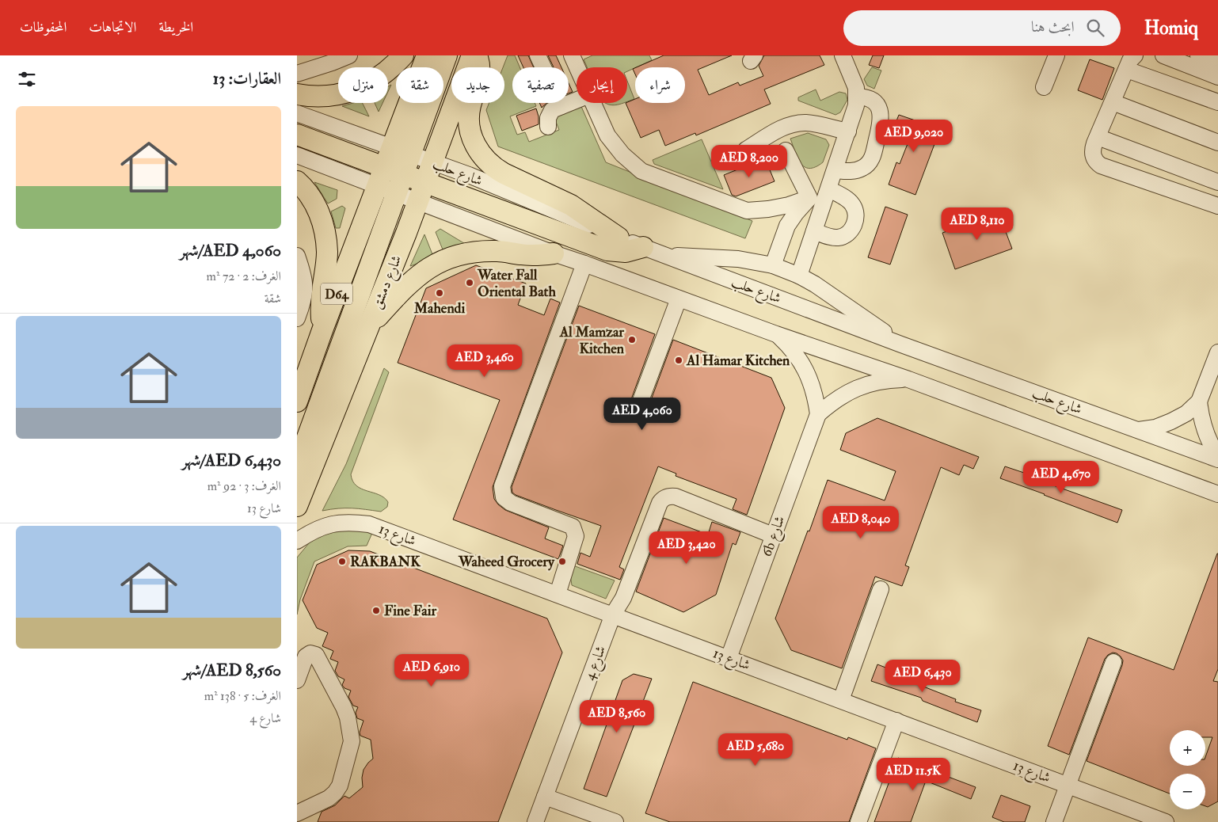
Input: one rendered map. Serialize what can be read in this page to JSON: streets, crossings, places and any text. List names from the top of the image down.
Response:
{
  "streets": {
    "main road": ["شارع دمشق", "D64"],
    "street": [
      "شارع حلب",
      "شارع 13",
      "6b شارع",
      "شارع 4"
    ]
  },
  "crossings": [
    ["شارع حلب", "شارع دمشق"],
    ["شارع حلب", "D64"],
    ["شارع 13", "6b شارع"],
    ["شارع 13", "شارع 4"],
    ["6b شارع", "شارع 4"]
  ],
  "places": [
    "Water Fall Oriental Bath",
    "Mahendi",
    "Al Mamzar Kitchen",
    "Al Hamar Kitchen",
    "RAKBANK",
    "Waheed Grocery",
    "Fine Fair"
  ],
  "page": {
    "header": "Homiq",
    "search": "ابحث هنا",
    "nav": ["الخريطة", "الاتجاهات", "المحفوظات"],
    "heading": "العقارات: 13",
    "chip": [
      "شراء",
      "إيجار",
      "تصفية",
      "جديد",
      "شقة",
      "منزل"
    ],
    "list": [
      {
        "name": "AED 4,060/شهر",
        "note": "الغرف: 2 · 72 m² · شقة"
      },
      {
        "name": "AED 6,430/شهر",
        "note": "الغرف: 3 · 92 m² · شارع 13"
      },
      {
        "name": "AED 8,560/شهر",
        "note": "الغرف: 5 · 138 m² · شارع 4"
      }
    ],
    "price": [
      "AED 9,020",
      "AED 8,200",
      "AED 8,110",
      "AED 3,460",
      "AED 4,060",
      "AED 4,670",
      "AED 8,040",
      "AED 3,420",
      "AED 6,910",
      "AED 6,430",
      "AED 8,560",
      "AED 5,680",
      "AED 11.5K"
    ],
    "map_buttons": ["+", "−"]
  }
}
